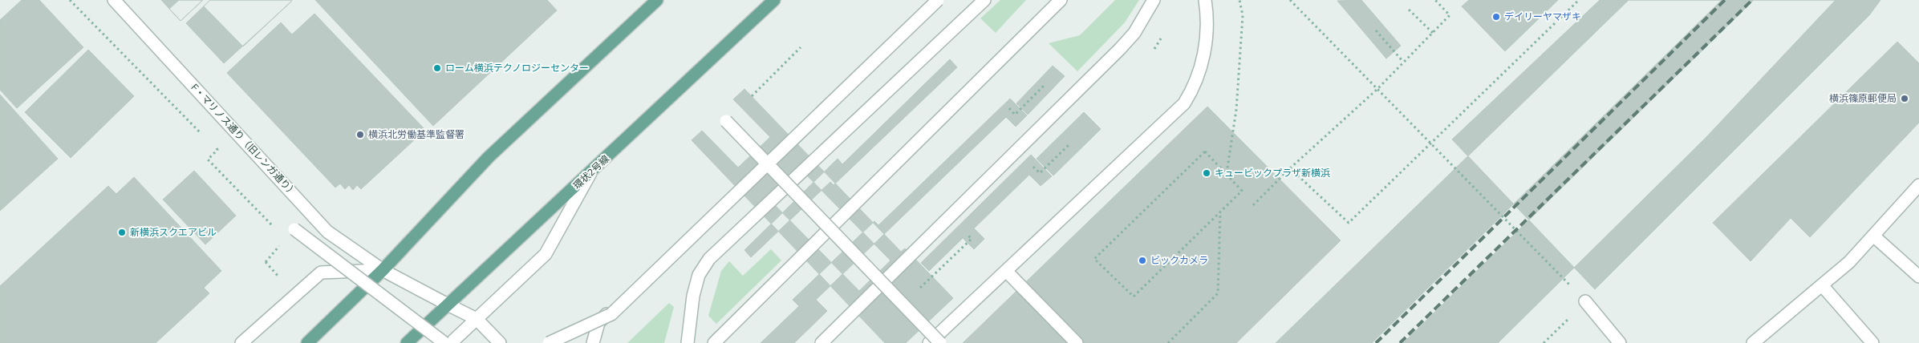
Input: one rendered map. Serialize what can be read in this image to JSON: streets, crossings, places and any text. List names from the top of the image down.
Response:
{
  "streets": {
    "main road": ["環状2号線"],
    "street": ["F・マリノス通り（旧レンガ通り）"]
  },
  "crossings": [
    ["F・マリノス通り（旧レンガ通り）", "環状2号線"]
  ],
  "places": [
    "デイリーヤマザキ",
    "ローム横浜テクノロジーセンター",
    "横浜篠原郵便局",
    "横浜北労働基準監督署",
    "キュービックプラザ新横浜",
    "新横浜スクエアビル",
    "ビックカメラ"
  ]
}
